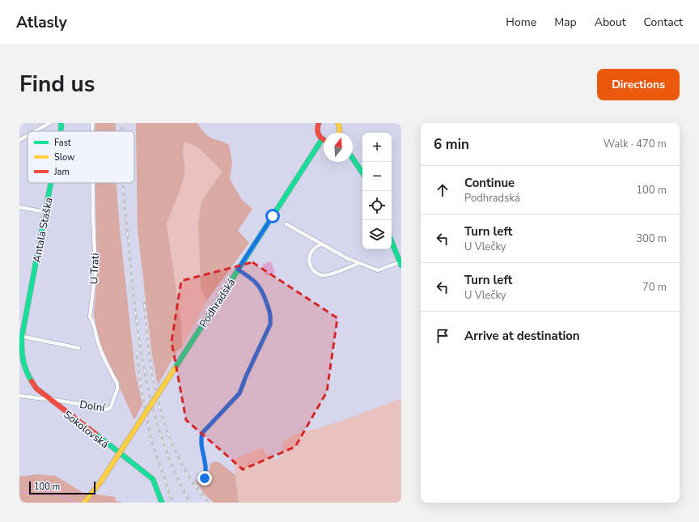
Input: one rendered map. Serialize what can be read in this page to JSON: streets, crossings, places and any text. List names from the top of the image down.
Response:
{
  "streets": {
    "street": [
      "Antala Staška",
      "U Trati",
      "Podhradská",
      "Dolní",
      "Sokolovská"
    ]
  },
  "crossings": [
    ["U Trati", "Dolní"],
    ["Dolní", "Sokolovská"]
  ],
  "legend": ["Fast", "Slow", "Jam"],
  "scale_bar": "100 m",
  "north": "top",
  "page": {
    "header": "Atlasly",
    "nav": [
      "Home",
      "Map",
      "About",
      "Contact"
    ],
    "title": "Find us",
    "buttons": "Directions",
    "heading": ["6 min", "Walk · 470 m"],
    "map_buttons": ["+", "−"],
    "list": [
      ["Continue", "Podhradská", "100 m"],
      ["Turn left", "U Vlečky", "300 m"],
      ["Turn left", "U Vlečky", "70 m"],
      "Arrive at destination"
    ],
    "scale": "100 m"
  }
}
